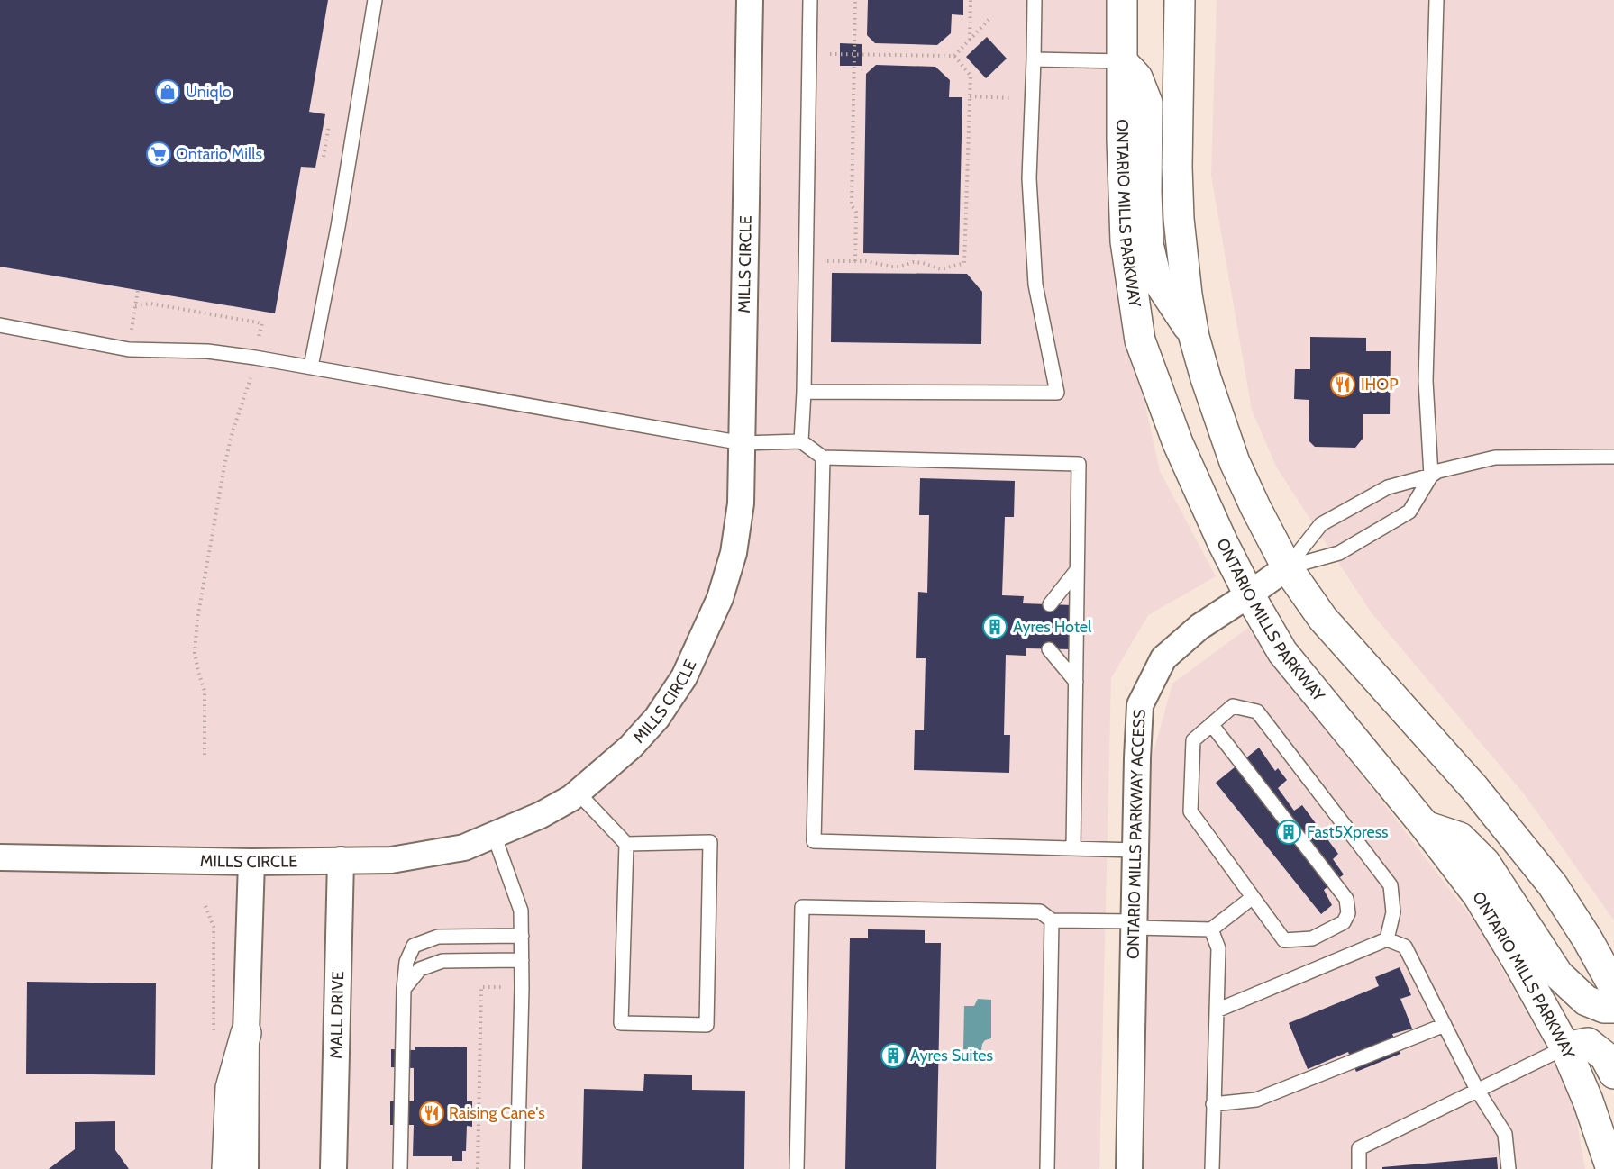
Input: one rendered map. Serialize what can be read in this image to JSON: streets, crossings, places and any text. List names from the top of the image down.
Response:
{
  "streets": {
    "main road": ["ONTARIO MILLS PARKWAY"],
    "street": ["MILLS CIRCLE", "ONTARIO MILLS PARKWAY ACCESS", "MALL DRIVE"]
  },
  "crossings": [
    ["ONTARIO MILLS PARKWAY", "ONTARIO MILLS PARKWAY ACCESS"],
    ["MILLS CIRCLE", "MALL DRIVE"]
  ],
  "places": {
    "shop": ["Uniqlo"],
    "supermarket": ["Ontario Mills"],
    "restaurant": ["IHOP", "Raising Cane's"],
    "building": ["Ayres Hotel", "Fast5Xpress", "Ayres Suites"]
  }
}
